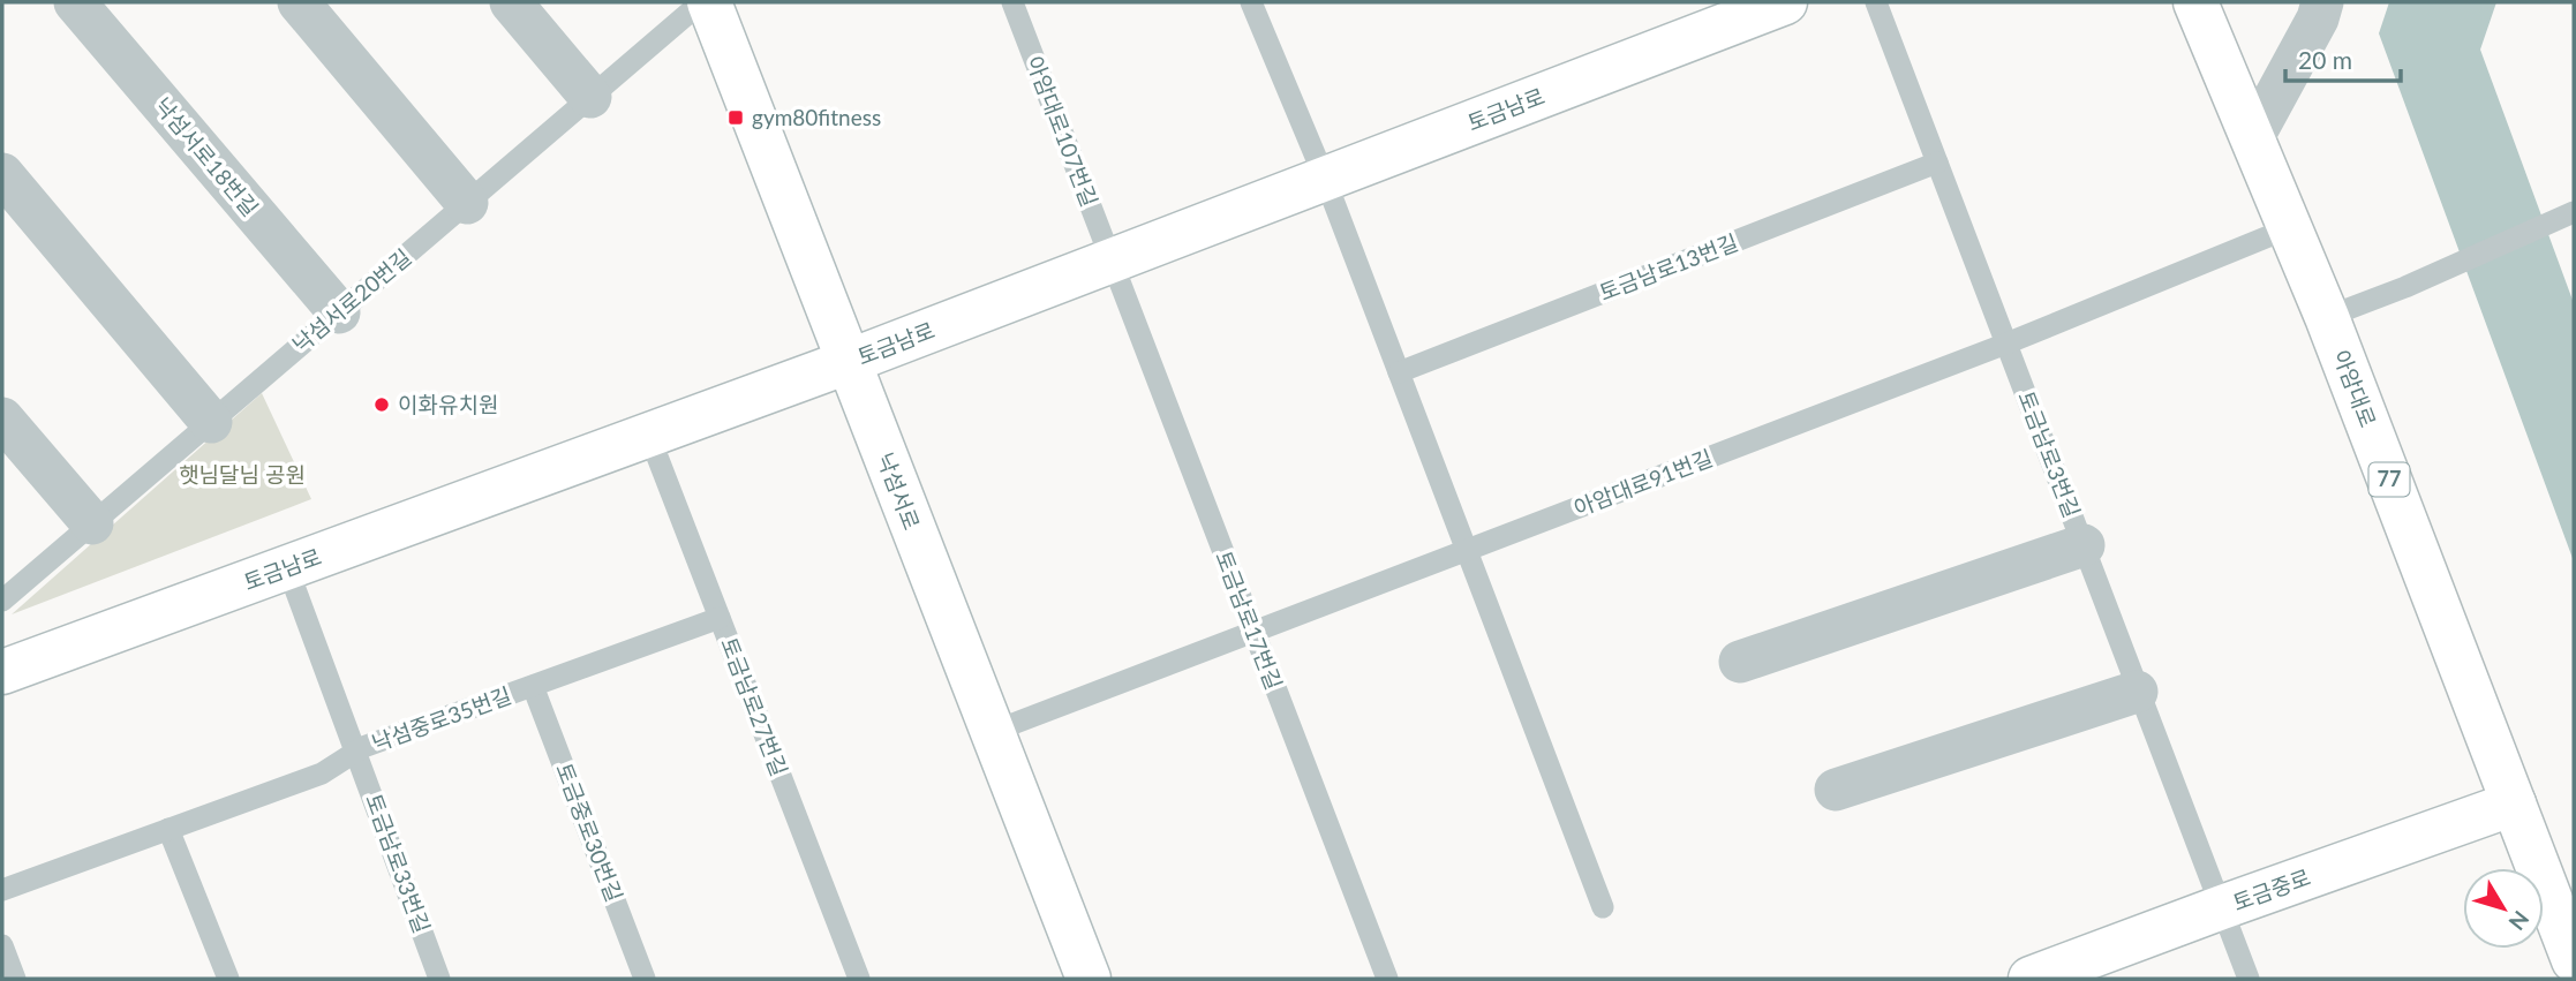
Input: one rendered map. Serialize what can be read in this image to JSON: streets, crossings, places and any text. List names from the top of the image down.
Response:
{
  "streets": {
    "street": [
      "토금남로",
      "낙섬서로18번길",
      "아암대로",
      "77",
      "낙섬서로",
      "토금중로"
    ],
    "lane": [
      "아암대로107번길",
      "토금남로13번길",
      "낙섬서로20번길",
      "토금남로3번길",
      "아암대로91번길",
      "토금남로17번길",
      "토금남로27번길",
      "낙섬중로35번길",
      "토금중로30번길",
      "토금남로33번길"
    ]
  },
  "crossings": [
    ["토금남로", "아암대로107번길"],
    ["토금남로", "낙섬서로"],
    ["토금남로", "토금남로17번길"],
    ["토금남로", "토금남로27번길"],
    ["토금남로", "토금남로33번길"],
    ["아암대로107번길", "토금남로17번길"],
    ["낙섬서로18번길", "낙섬서로20번길"],
    ["토금남로13번길", "토금남로3번길"],
    ["아암대로", "아암대로91번길"],
    ["아암대로", "토금중로"],
    ["토금남로3번길", "아암대로91번길"],
    ["토금남로3번길", "토금중로"],
    ["아암대로91번길", "낙섬서로"],
    ["아암대로91번길", "토금남로17번길"],
    ["토금남로27번길", "낙섬중로35번길"],
    ["낙섬중로35번길", "토금중로30번길"],
    ["낙섬중로35번길", "토금남로33번길"]
  ],
  "parks": ["햇님달님 공원"],
  "places": {
    "transit": ["gym80fitness"],
    "other": ["이화유치원"]
  },
  "scale_bar": "20 m",
  "north": "bottom right"
}
